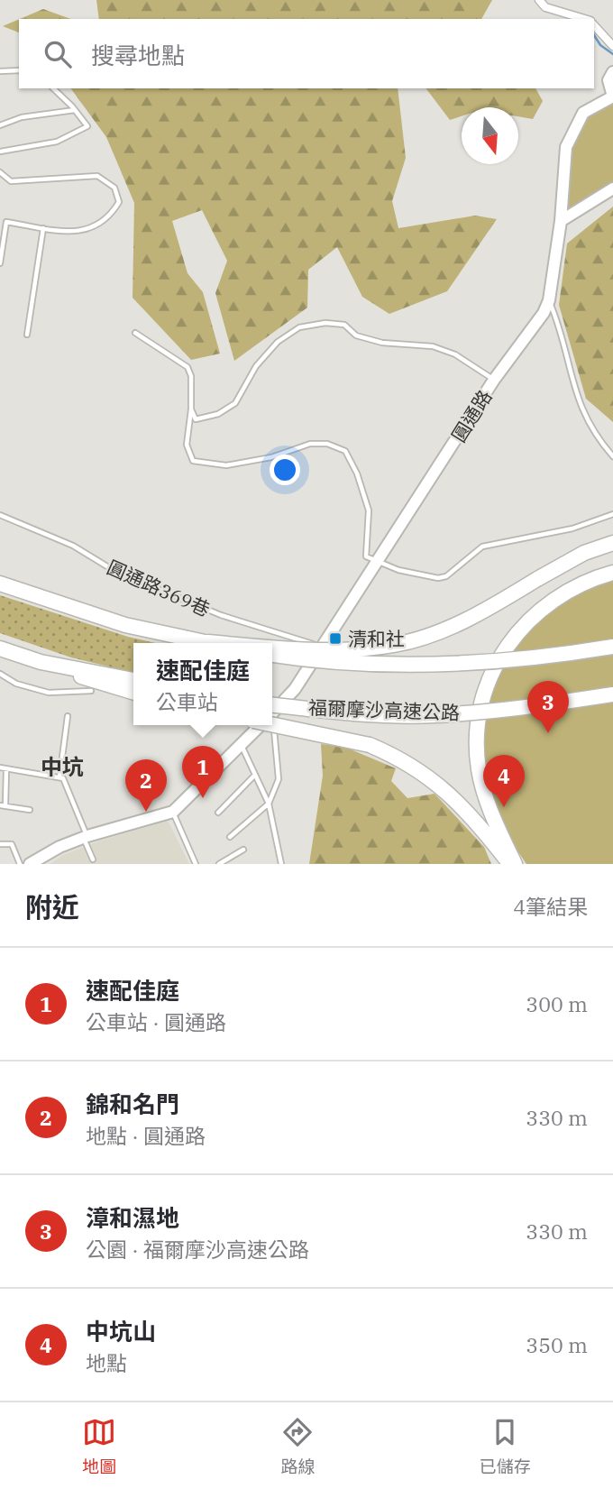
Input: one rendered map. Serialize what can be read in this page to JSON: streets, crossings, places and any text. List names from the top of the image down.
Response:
{
  "streets": {
    "highway": ["福爾摩沙高速公路"],
    "street": ["圓通路"],
    "lane": ["圓通路369巷"]
  },
  "crossings": [
    ["圓通路", "圓通路369巷"]
  ],
  "districts": ["中坑"],
  "places": {
    "transit": ["清和社"]
  },
  "north": "bottom",
  "page": {
    "search": "搜尋地點",
    "popup": ["速配佳庭", "公車站"],
    "pins": [
      "3",
      "1",
      "4",
      "2"
    ],
    "heading": ["附近", "4筆結果"],
    "list": [
      {
        "mark": "1",
        "name": "速配佳庭",
        "note": "公車站 · 圓通路",
        "value": "300 m"
      },
      {
        "mark": "2",
        "name": "錦和名門",
        "note": "地點 · 圓通路",
        "value": "330 m"
      },
      {
        "mark": "3",
        "name": "漳和濕地",
        "note": "公園 · 福爾摩沙高速公路",
        "value": "330 m"
      },
      {
        "mark": "4",
        "name": "中坑山",
        "note": "地點",
        "value": "350 m"
      }
    ],
    "nav": ["地圖", "路線", "已儲存"]
  }
}
